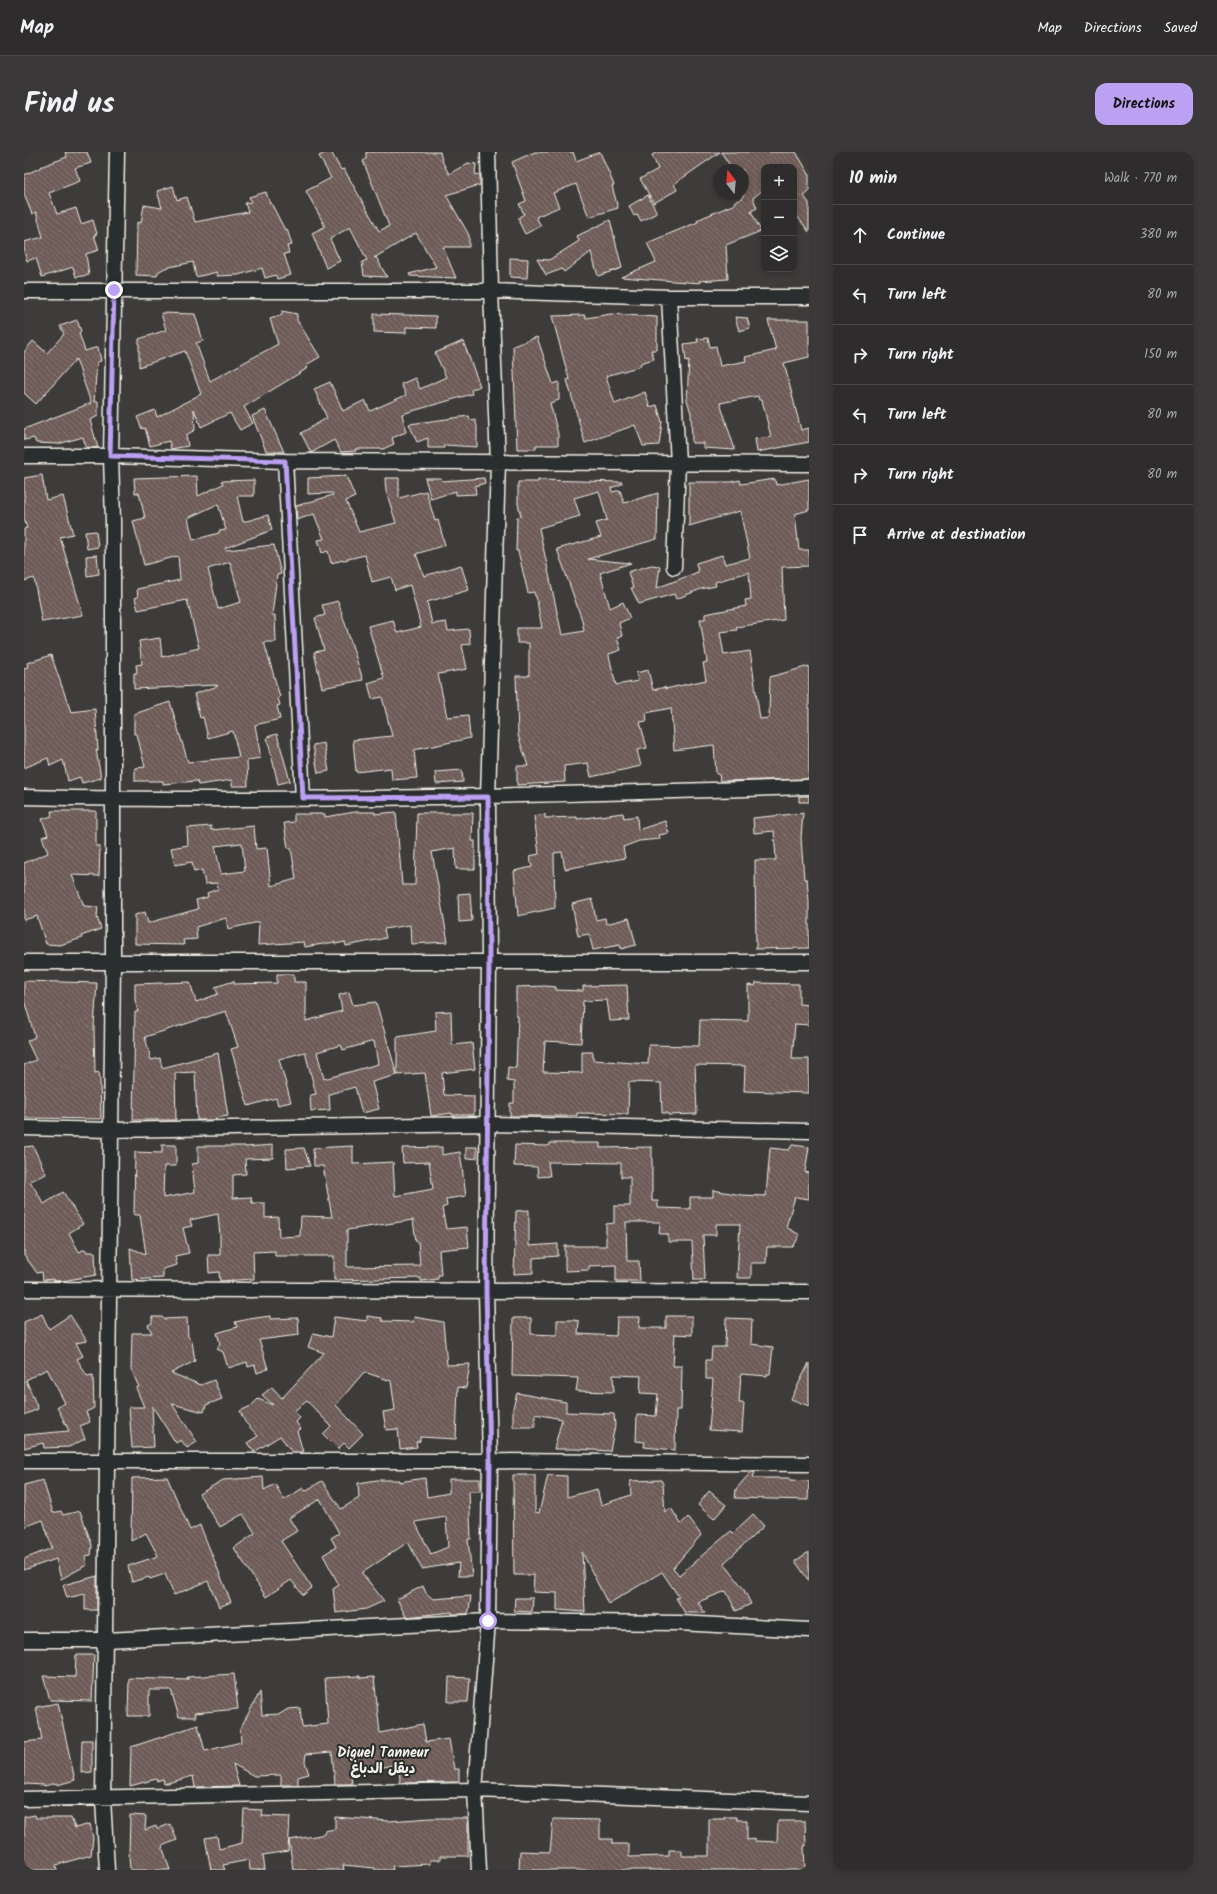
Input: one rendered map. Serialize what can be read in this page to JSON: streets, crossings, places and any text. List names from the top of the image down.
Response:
{
  "districts": ["Diguel Tanneur ديقل الدباغ"],
  "north": "top",
  "page": {
    "header": "Map",
    "nav": ["Map", "Directions", "Saved"],
    "title": "Find us",
    "buttons": "Directions",
    "heading": ["10 min", "Walk · 770 m"],
    "map_buttons": ["+", "−"],
    "list": [
      ["Continue", "380 m"],
      ["Turn left", "80 m"],
      ["Turn right", "150 m"],
      ["Turn left", "80 m"],
      ["Turn right", "80 m"],
      "Arrive at destination"
    ]
  }
}
